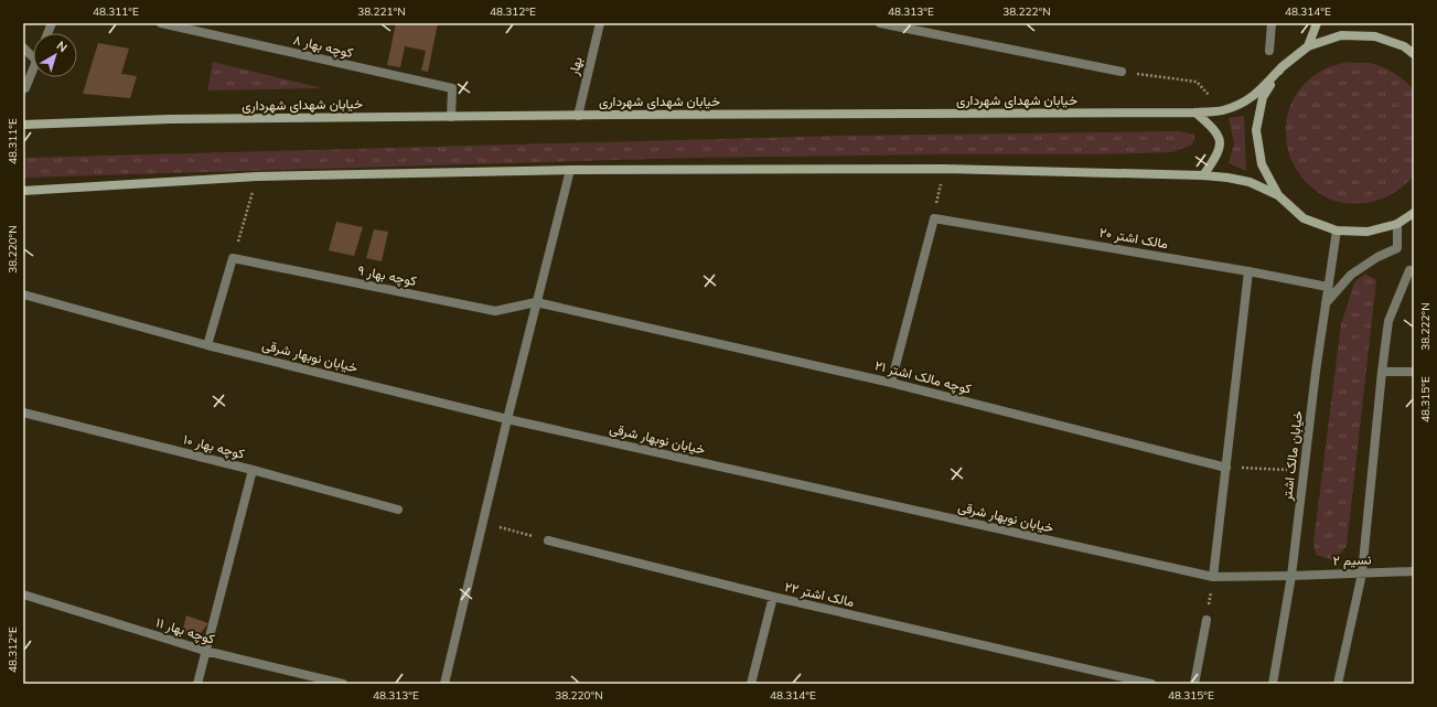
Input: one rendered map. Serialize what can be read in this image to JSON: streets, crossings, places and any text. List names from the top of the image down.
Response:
{
  "streets": {
    "main road": ["خیابان شهدای شهرداری"],
    "street": [
      "کوچه بهار ۸",
      "بهار",
      "مالک اشتر ۲۰",
      "کوچه بهار ۹",
      "خیابان نوبهار شرقی",
      "کوچه مالک اشتر ۲۱",
      "کوچه بهار ۱۰",
      "خیابان مالک اشتر",
      "نسیم ۲",
      "مالک اشتر ۲۲",
      "کوچه بهار ۱۱"
    ]
  },
  "crossings": [
    ["کوچه بهار ۸", "خیابان شهدای شهرداری"],
    ["بهار", "خیابان شهدای شهرداری"],
    ["مالک اشتر ۲۰", "خیابان مالک اشتر"],
    ["کوچه بهار ۹", "کوچه مالک اشتر ۲۱"],
    ["خیابان نوبهار شرقی", "خیابان مالک اشتر"],
    ["خیابان نوبهار شرقی", "نسیم ۲"],
    ["خیابان مالک اشتر", "نسیم ۲"]
  ],
  "north": "top right",
  "coordinates": [
    "48.311°E",
    "38.221°N",
    "48.312°E",
    "48.313°E",
    "38.222°N",
    "48.314°E",
    "38.220°N",
    "48.315°E"
  ]
}
